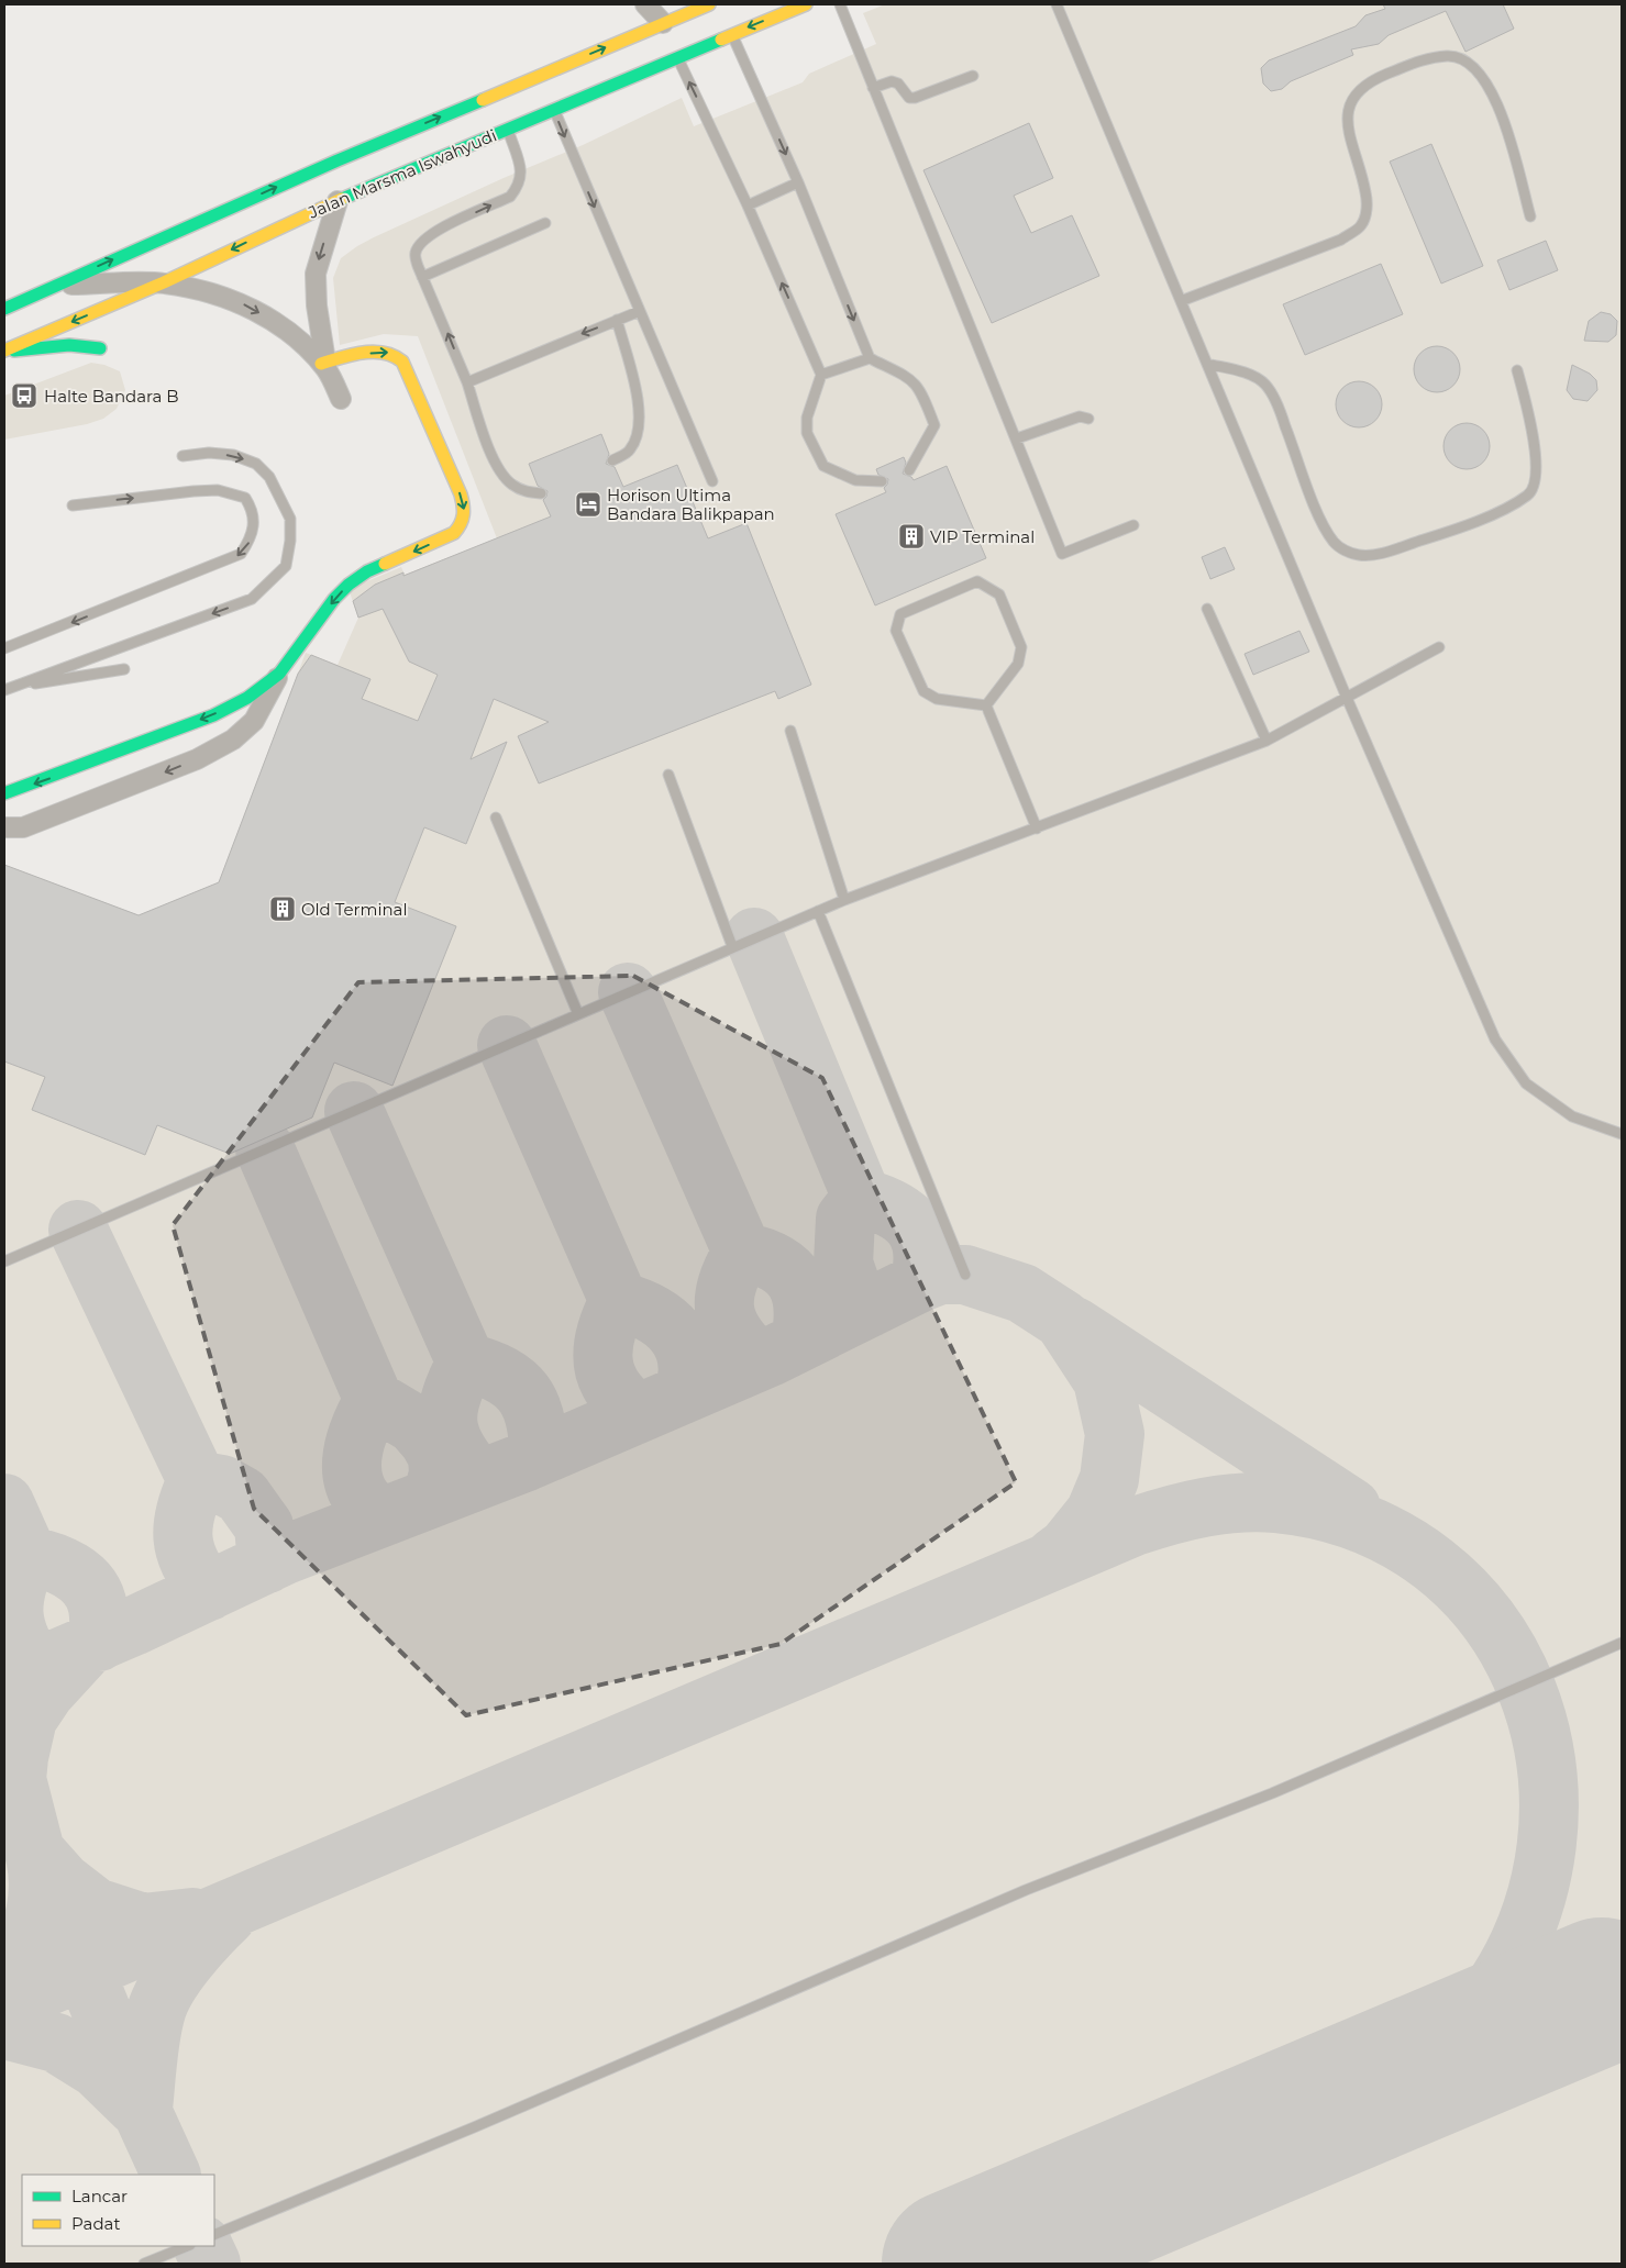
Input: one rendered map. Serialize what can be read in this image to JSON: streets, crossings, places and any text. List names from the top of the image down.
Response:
{
  "streets": {
    "main road": ["Jalan Marsma Iswahyudi"]
  },
  "places": {
    "bus stop": ["Halte Bandara B"],
    "hotel": ["Horison Ultima Bandara Balikpapan"],
    "building": ["VIP Terminal", "Old Terminal"]
  },
  "legend": ["Lancar", "Padat"]
}
